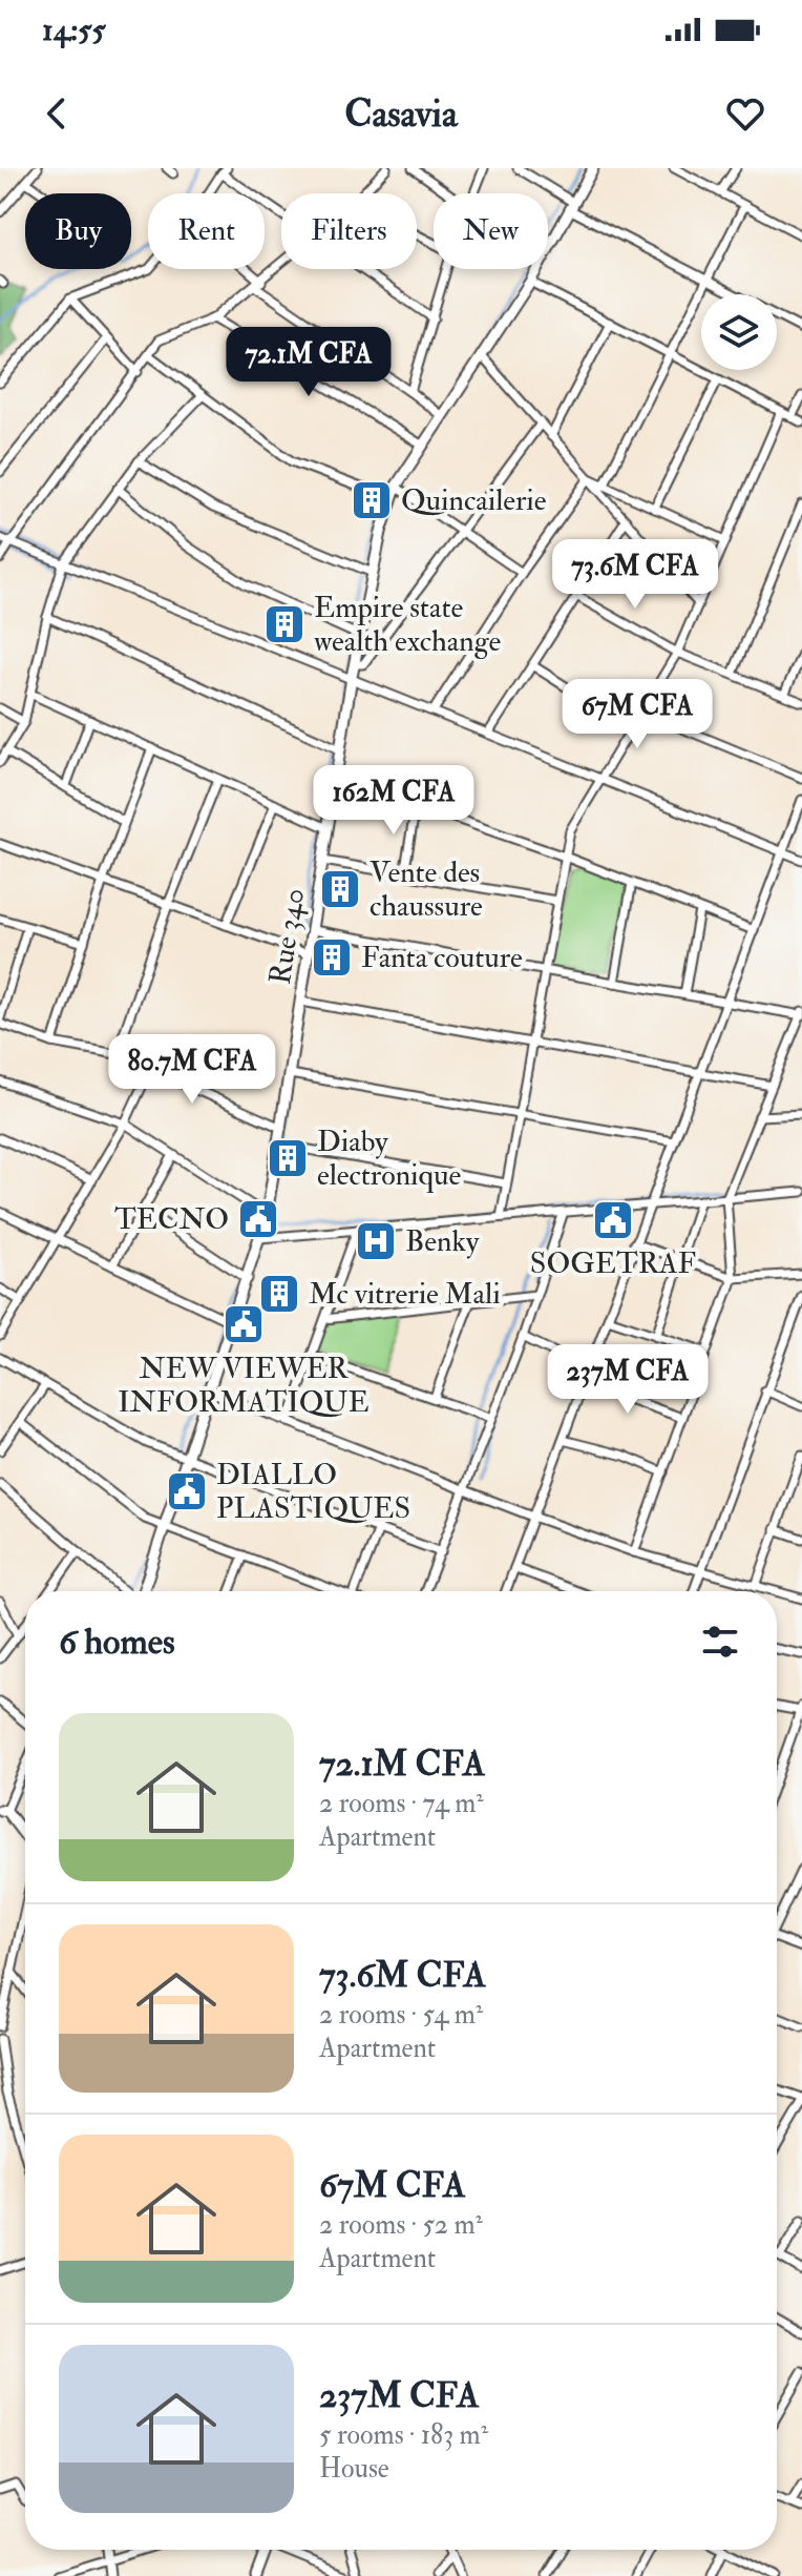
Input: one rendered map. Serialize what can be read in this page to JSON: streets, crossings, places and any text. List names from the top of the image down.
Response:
{
  "streets": {
    "street": ["Rue 340"]
  },
  "places": {
    "building": [
      "Quincailerie",
      "Empire state wealth exchange",
      "Vente des chaussure",
      "Fanta couture",
      "Diaby electronique",
      "Mc vitrerie Mali"
    ],
    "public building": [
      "TECNO",
      "SOGETRAF",
      "NEW VIEWER INFORMATIQUE",
      "DIALLO PLASTIQUES"
    ],
    "hospital": ["Benky"]
  },
  "page": {
    "status": "14:55",
    "header": "Casavia",
    "chip": [
      "Buy",
      "Rent",
      "Filters",
      "New"
    ],
    "price": [
      "72.1M CFA",
      "73.6M CFA",
      "67M CFA",
      "162M CFA",
      "80.7M CFA",
      "237M CFA"
    ],
    "heading": "6 homes",
    "list": [
      {
        "name": "72.1M CFA",
        "note": "2 rooms · 74 m² · Apartment"
      },
      {
        "name": "73.6M CFA",
        "note": "2 rooms · 54 m² · Apartment"
      },
      {
        "name": "67M CFA",
        "note": "2 rooms · 52 m² · Apartment"
      },
      {
        "name": "237M CFA",
        "note": "5 rooms · 183 m² · House"
      }
    ]
  }
}
